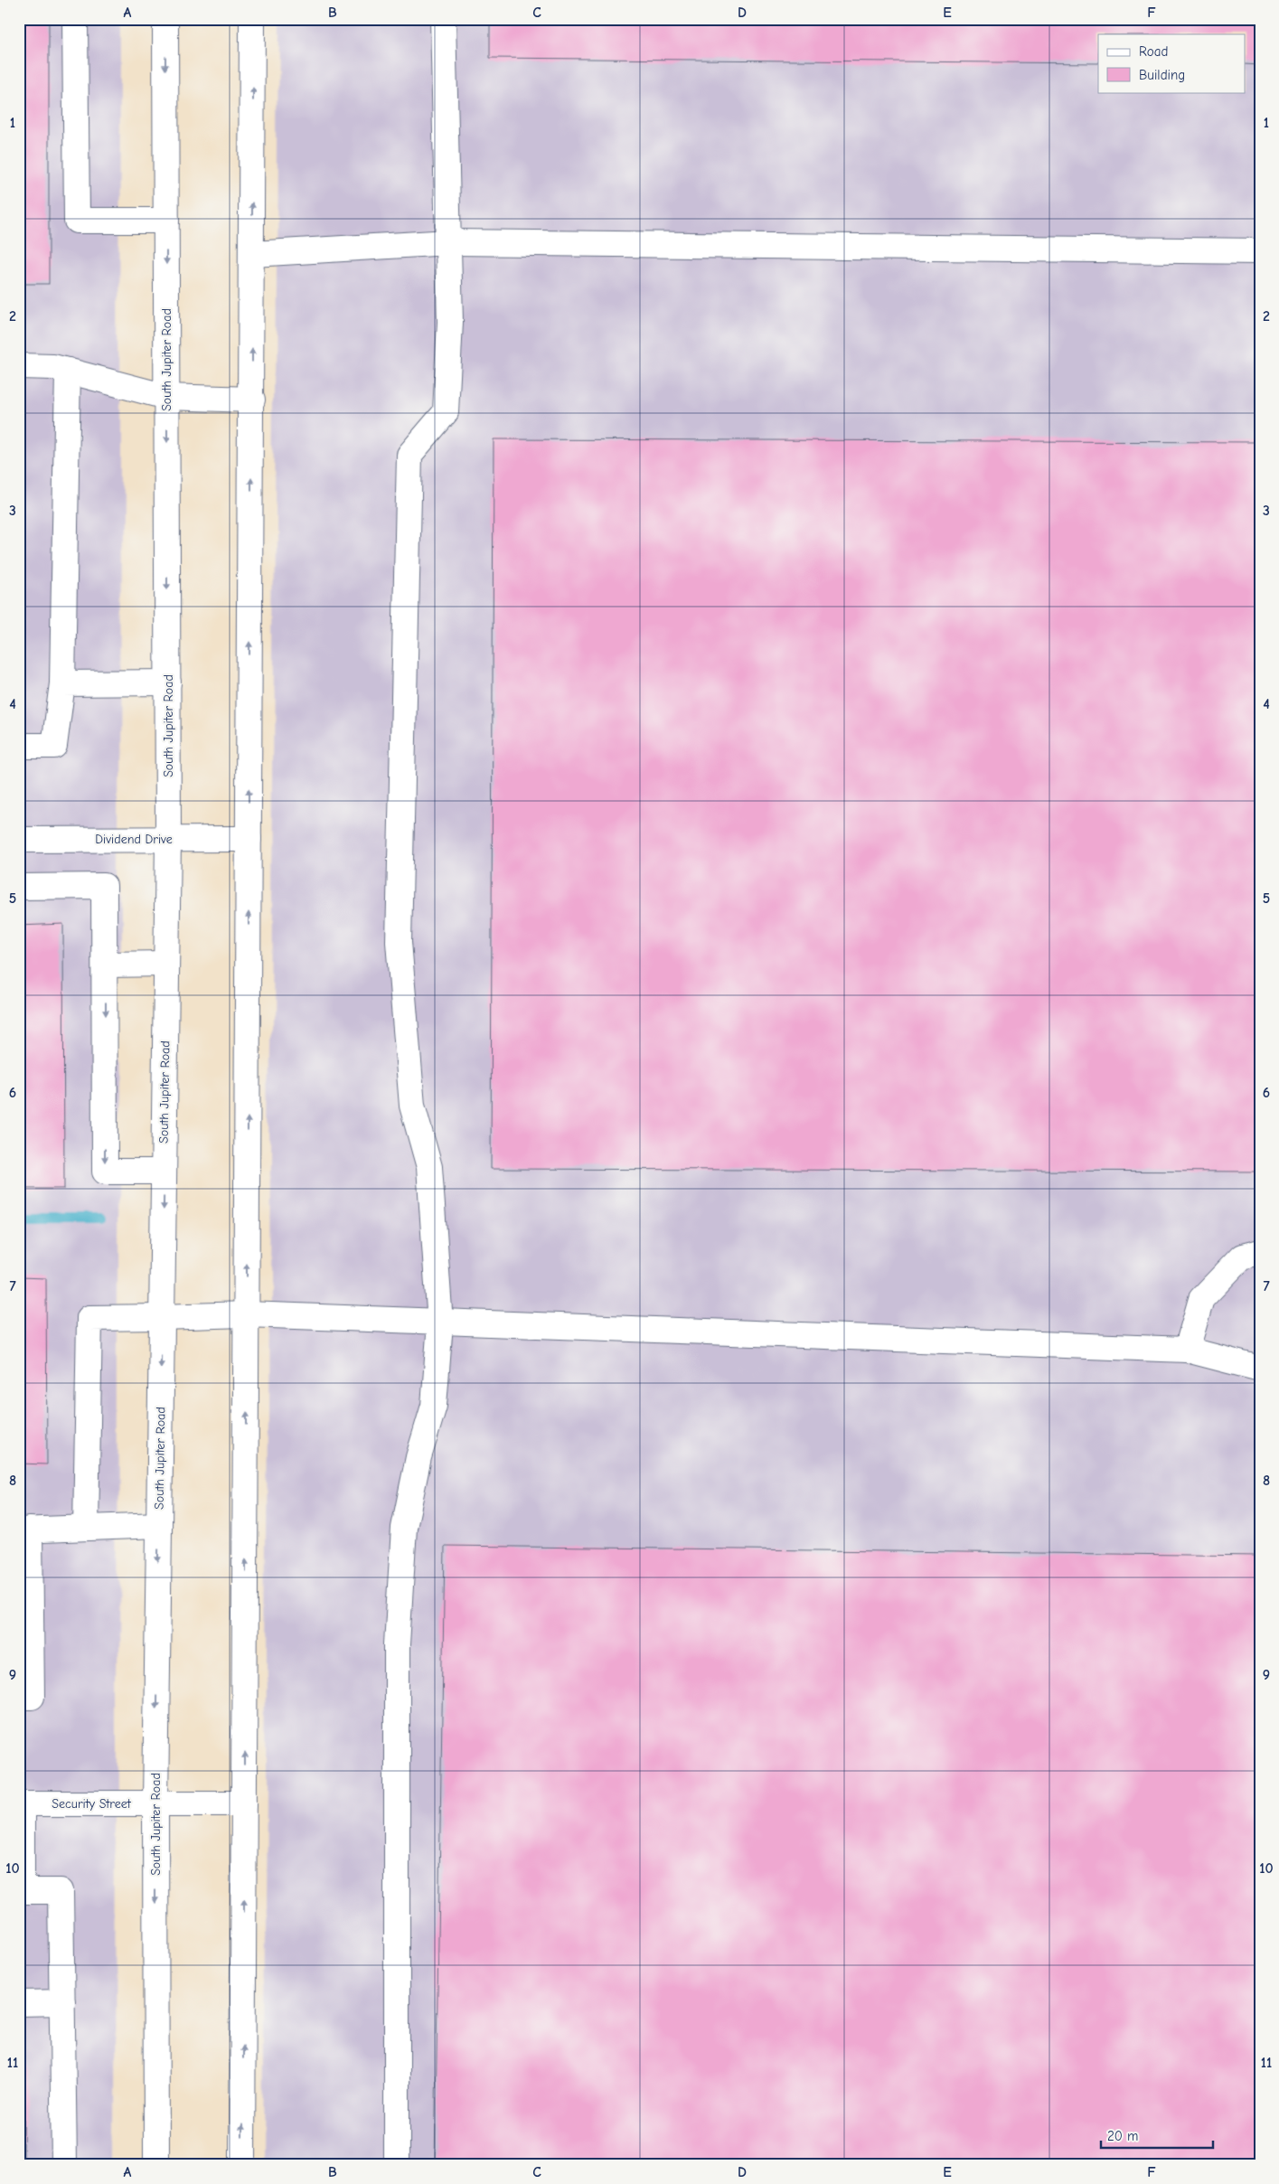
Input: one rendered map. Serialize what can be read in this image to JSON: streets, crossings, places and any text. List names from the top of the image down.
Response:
{
  "streets": {
    "main road": ["South Jupiter Road", "Dividend Drive", "Security Street"]
  },
  "crossings": [
    ["South Jupiter Road", "Dividend Drive"],
    ["South Jupiter Road", "Security Street"]
  ],
  "legend": ["Road", "Building"],
  "scale_bar": "20 m",
  "grid": {
    "columns": [
      "A",
      "B",
      "C",
      "D",
      "E",
      "F"
    ],
    "rows": [
      "1",
      "2",
      "3",
      "4",
      "5",
      "6",
      "7",
      "8",
      "9",
      "10",
      "11"
    ]
  }
}
